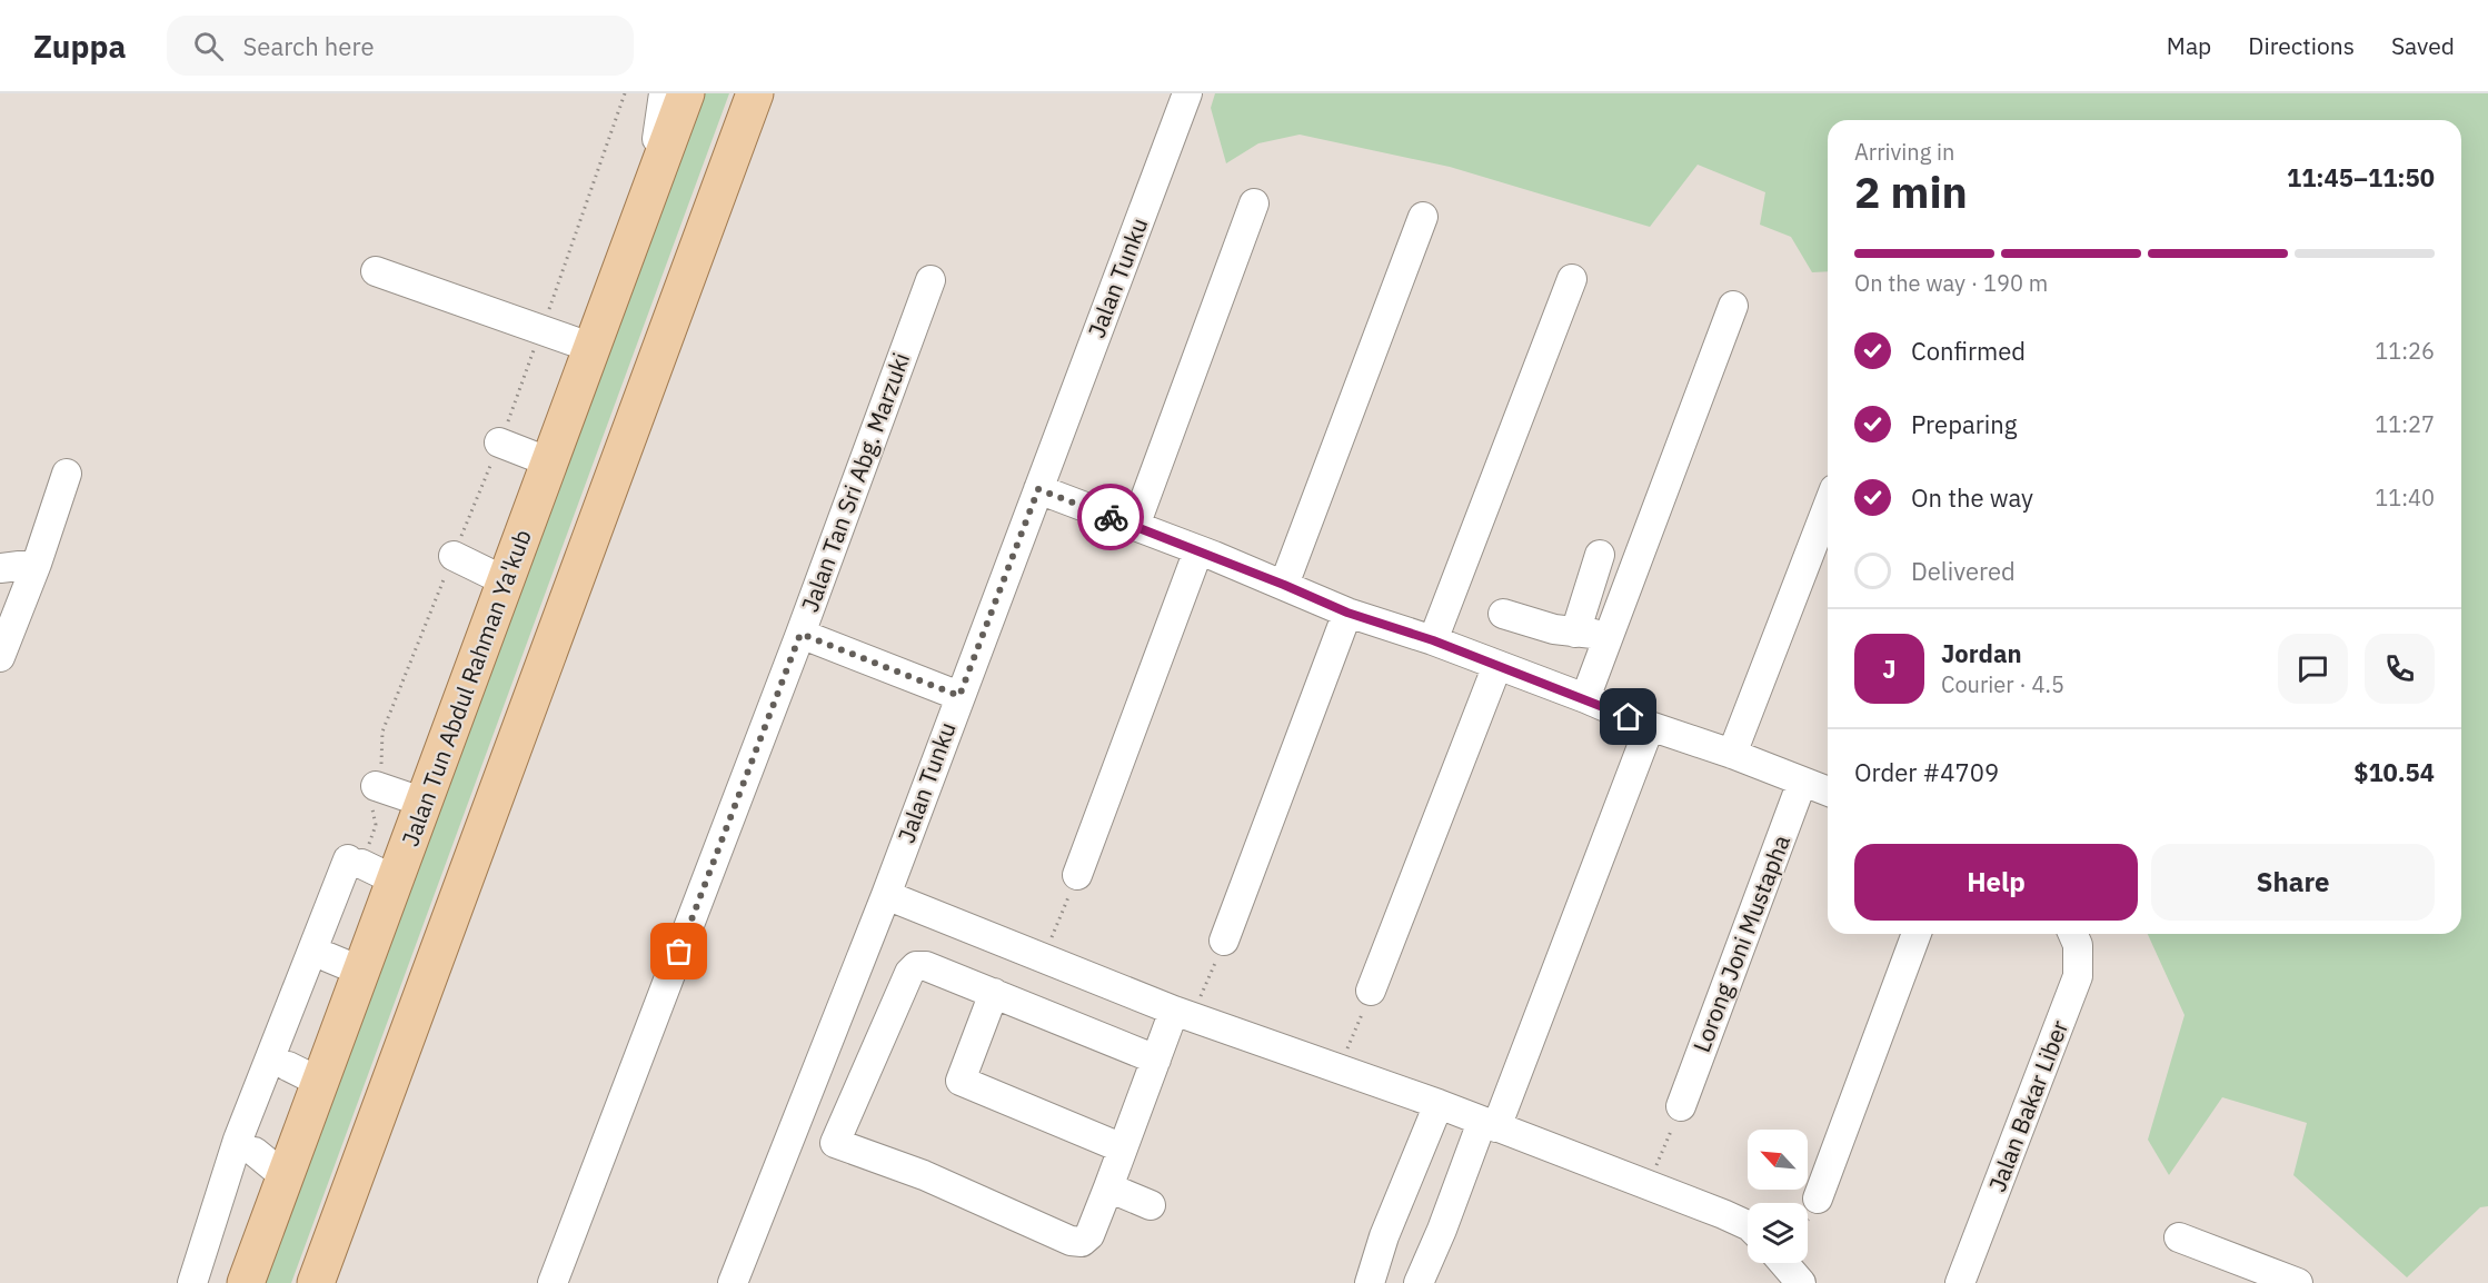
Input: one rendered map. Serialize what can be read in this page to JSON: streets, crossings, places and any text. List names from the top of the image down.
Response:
{
  "streets": {
    "main road": ["Jalan Tun Abdul Rahman Ya'kub"],
    "street": [
      "Jalan Tunku",
      "Jalan Tan Sri Abg. Marzuki",
      "Lorong Joni Mustapha",
      "Jalan Bakar Liber"
    ]
  },
  "north": "top left",
  "page": {
    "header": "Zuppa",
    "search": "Search here",
    "nav": ["Map", "Directions", "Saved"],
    "heading": ["2 min", "Arriving in", "11:45–11:50"],
    "panel": [
      "Jordan",
      "Courier · 4.5",
      "Order #4709",
      "$10.54"
    ],
    "bar": "On the way · 190 m",
    "list": [
      ["Confirmed", "11:26"],
      ["Preparing", "11:27"],
      ["On the way", "11:40"],
      "Delivered"
    ],
    "round": "J",
    "buttons": ["Help", "Share"]
  }
}
